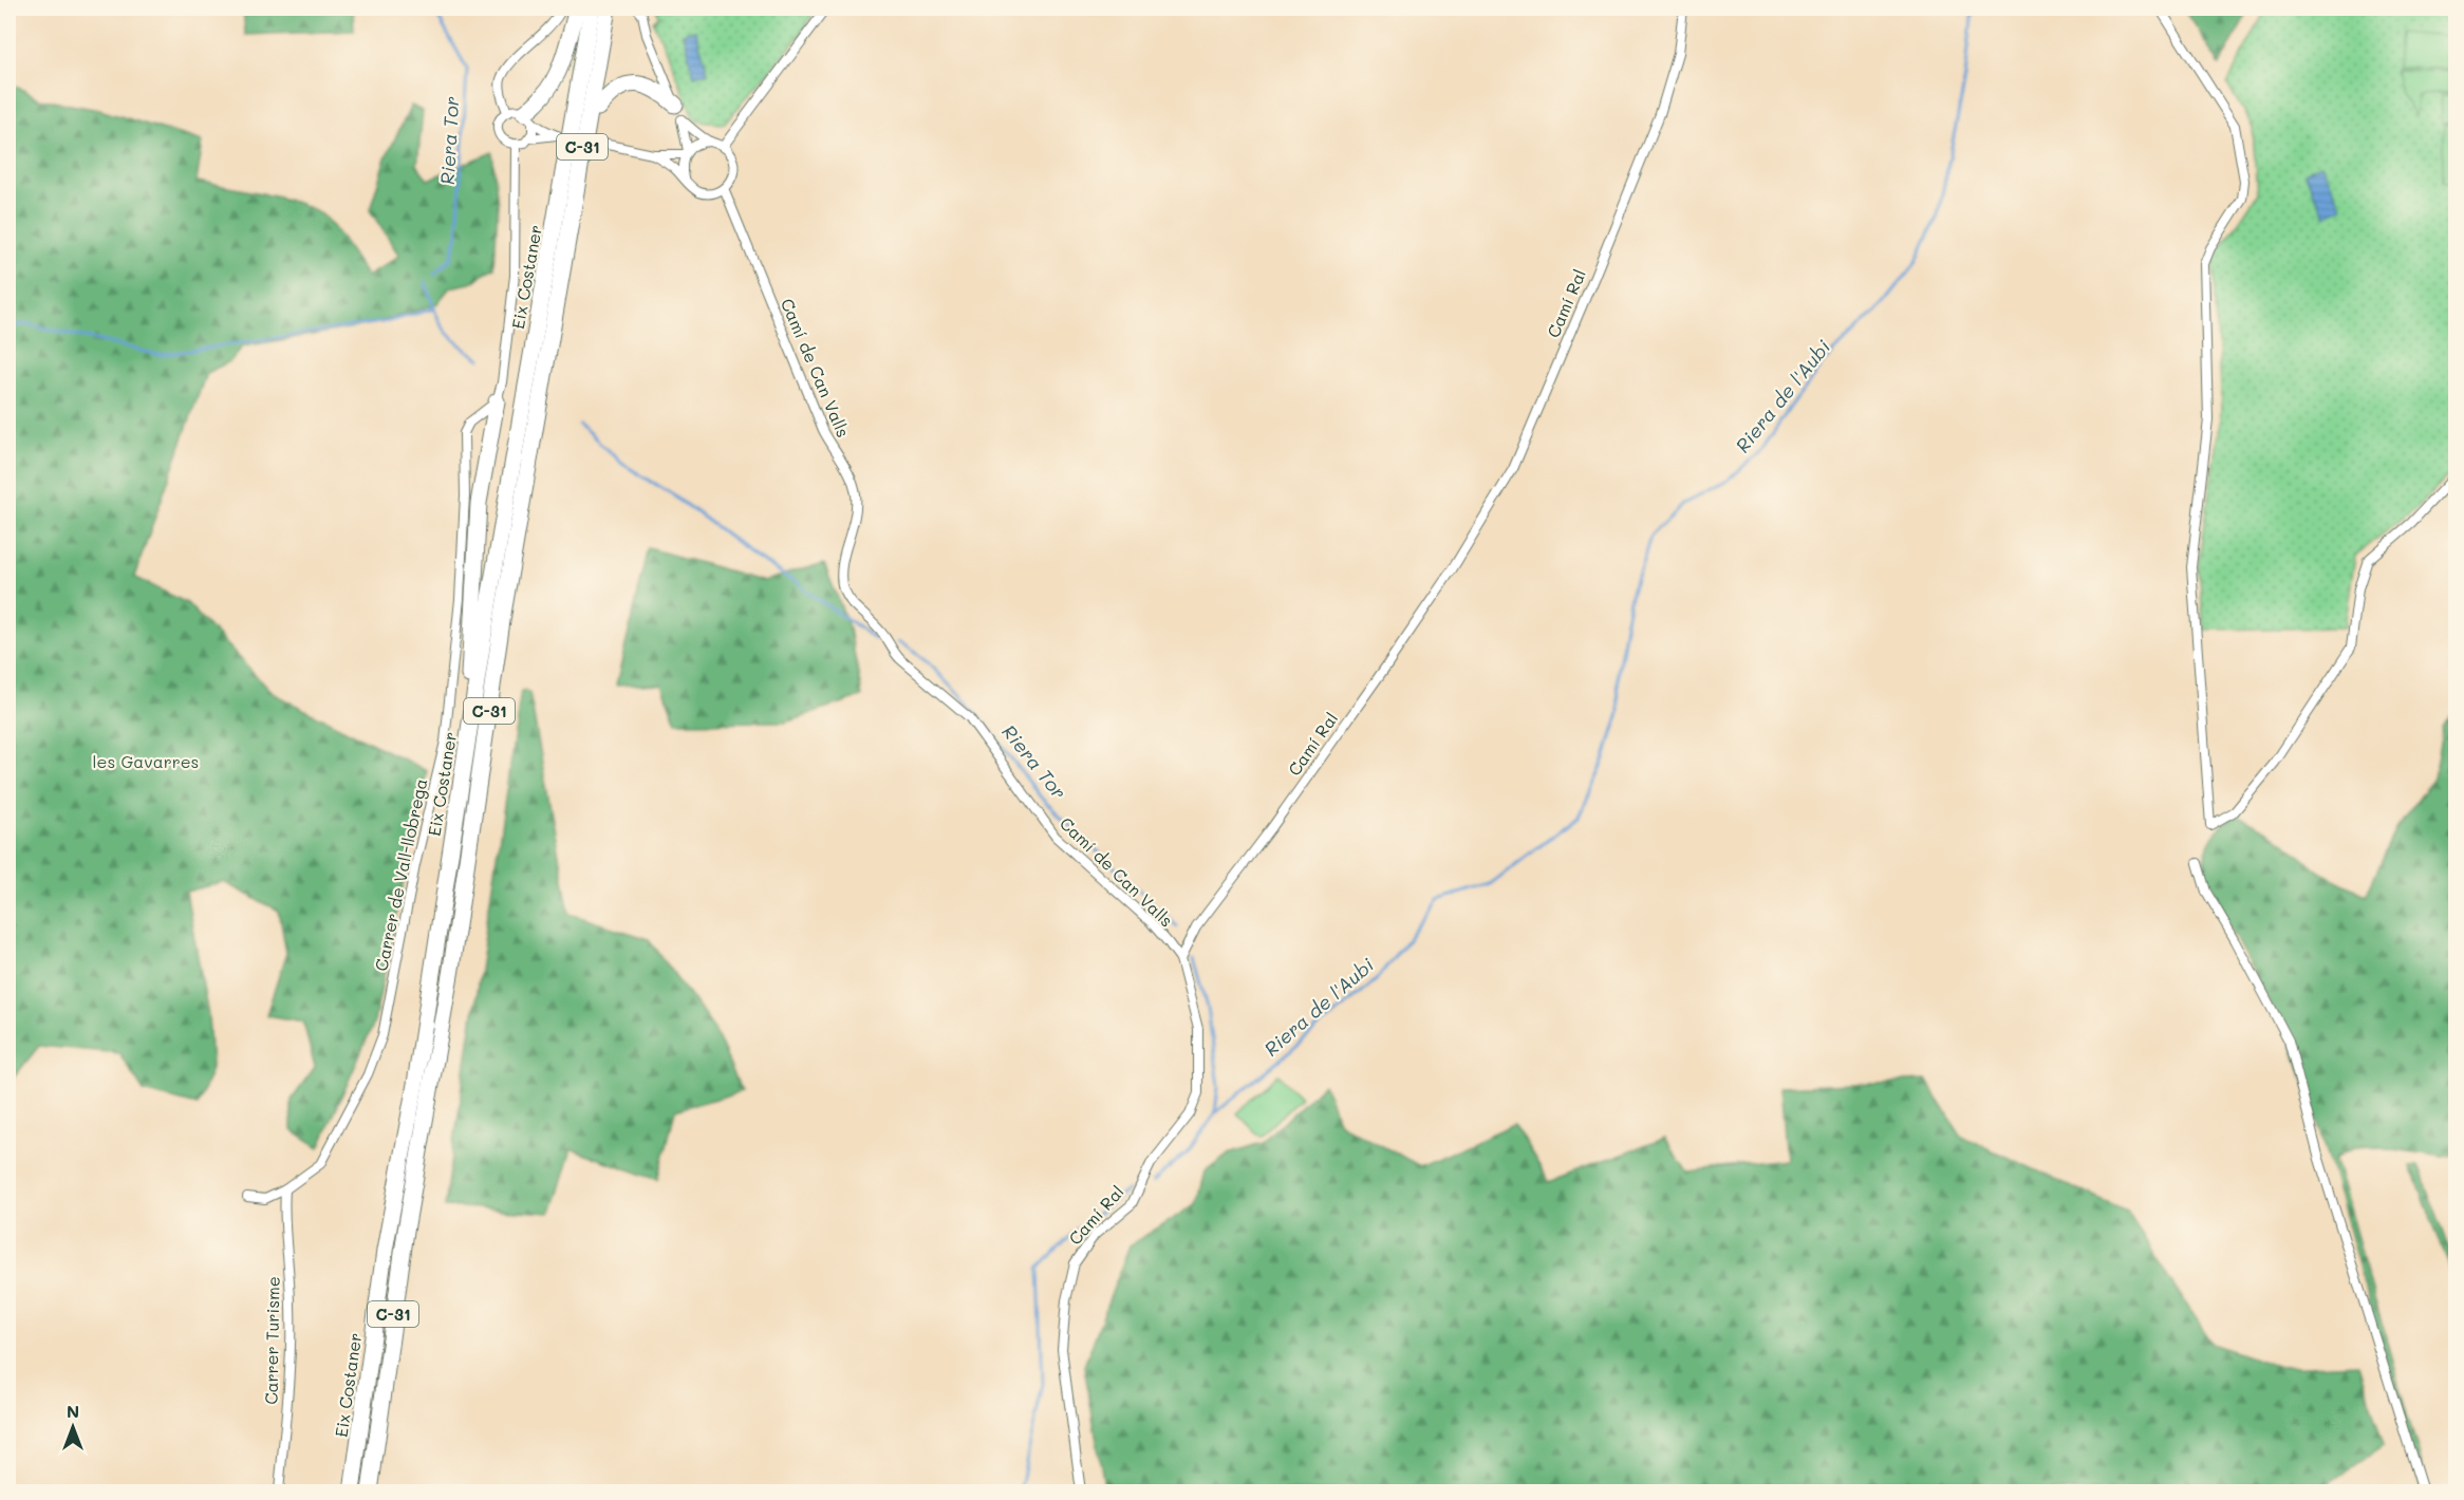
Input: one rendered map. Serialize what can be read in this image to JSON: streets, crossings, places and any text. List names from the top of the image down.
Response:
{
  "streets": {
    "highway": ["C-31", "Eix Costaner"],
    "street": [
      "Camí Ral",
      "Camí de Can Valls",
      "Carrer de Vall-llobrega",
      "Carrer Turisme"
    ]
  },
  "crossings": [
    ["Camí Ral", "Camí de Can Valls"],
    ["Carrer de Vall-llobrega", "Carrer Turisme"]
  ],
  "water": ["Riera Tor", "Riera de l'Aubi"],
  "parks": ["les Gavarres"],
  "north": "top"
}
